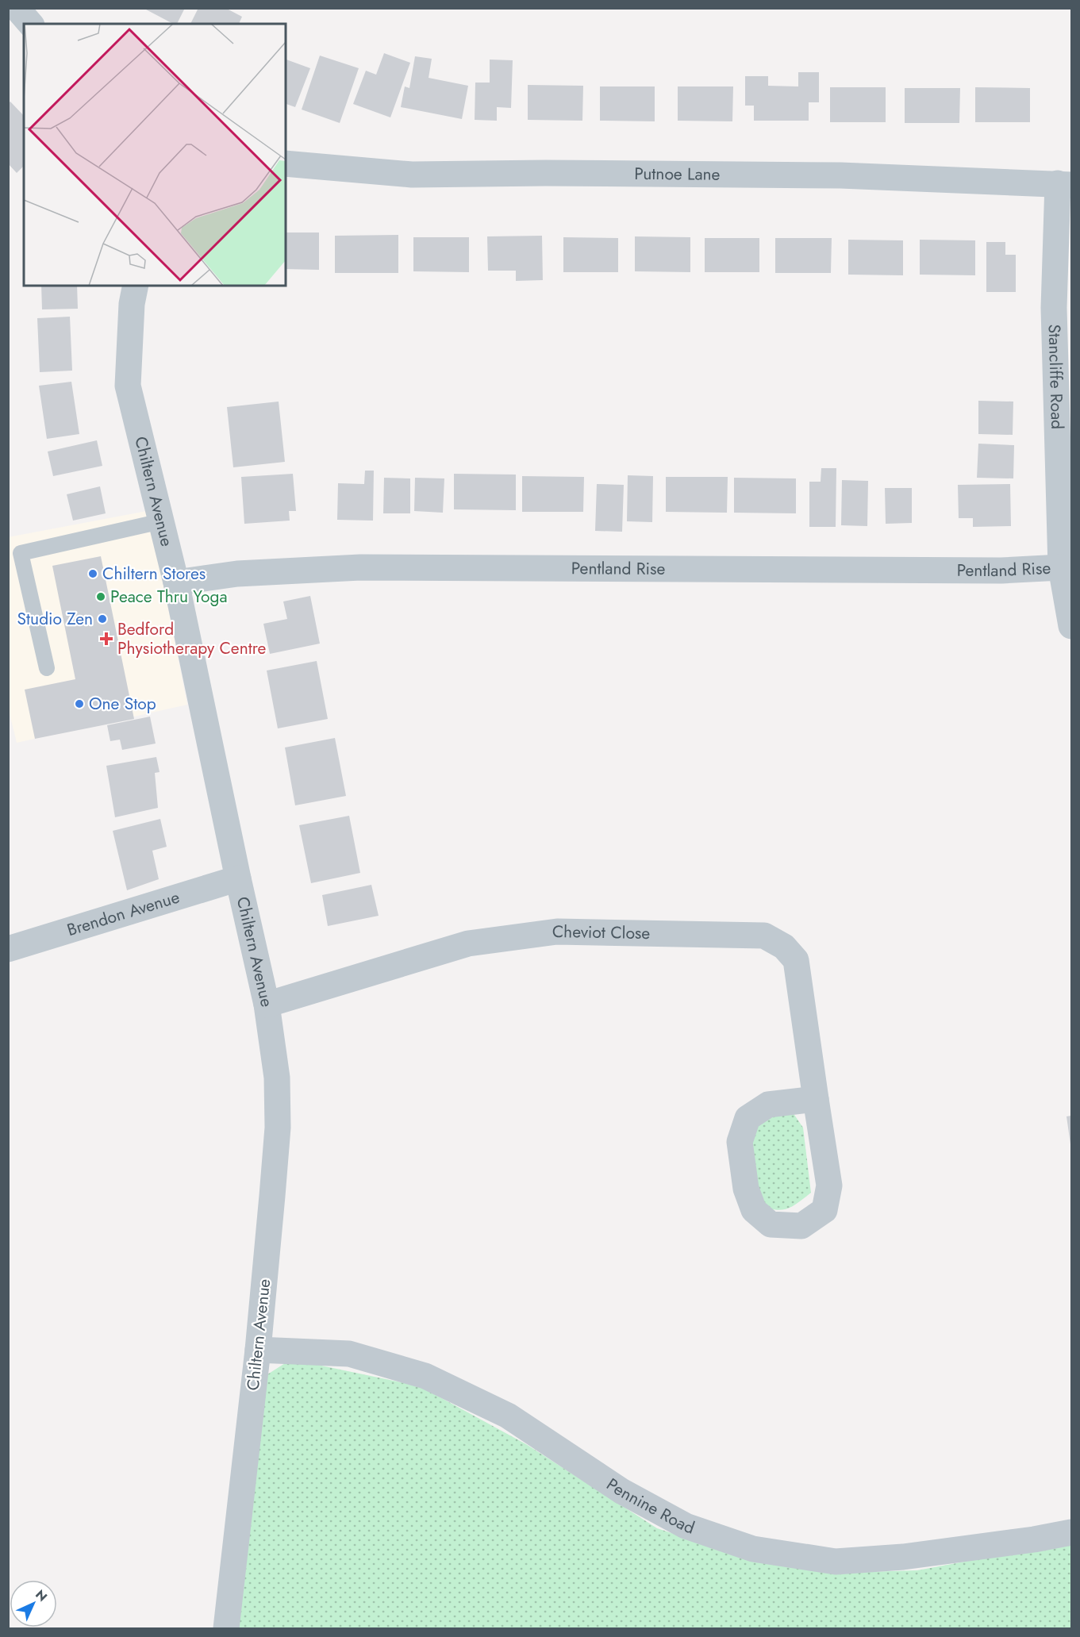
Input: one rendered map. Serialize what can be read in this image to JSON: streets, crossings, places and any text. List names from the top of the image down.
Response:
{
  "streets": {
    "street": [
      "Putnoe Lane",
      "Stancliffe Road",
      "Chiltern Avenue",
      "Pentland Rise",
      "Brendon Avenue",
      "Cheviot Close",
      "Pennine Road"
    ]
  },
  "crossings": [
    ["Putnoe Lane", "Stancliffe Road"],
    ["Stancliffe Road", "Pentland Rise"],
    ["Chiltern Avenue", "Pentland Rise"],
    ["Chiltern Avenue", "Brendon Avenue"],
    ["Chiltern Avenue", "Cheviot Close"],
    ["Chiltern Avenue", "Pennine Road"]
  ],
  "places": {
    "other": [
      "Chiltern Stores",
      "Peace Thru Yoga",
      "Studio Zen",
      "One Stop"
    ],
    "health": ["Bedford Physiotherapy Centre"]
  },
  "north": "top right"
}
